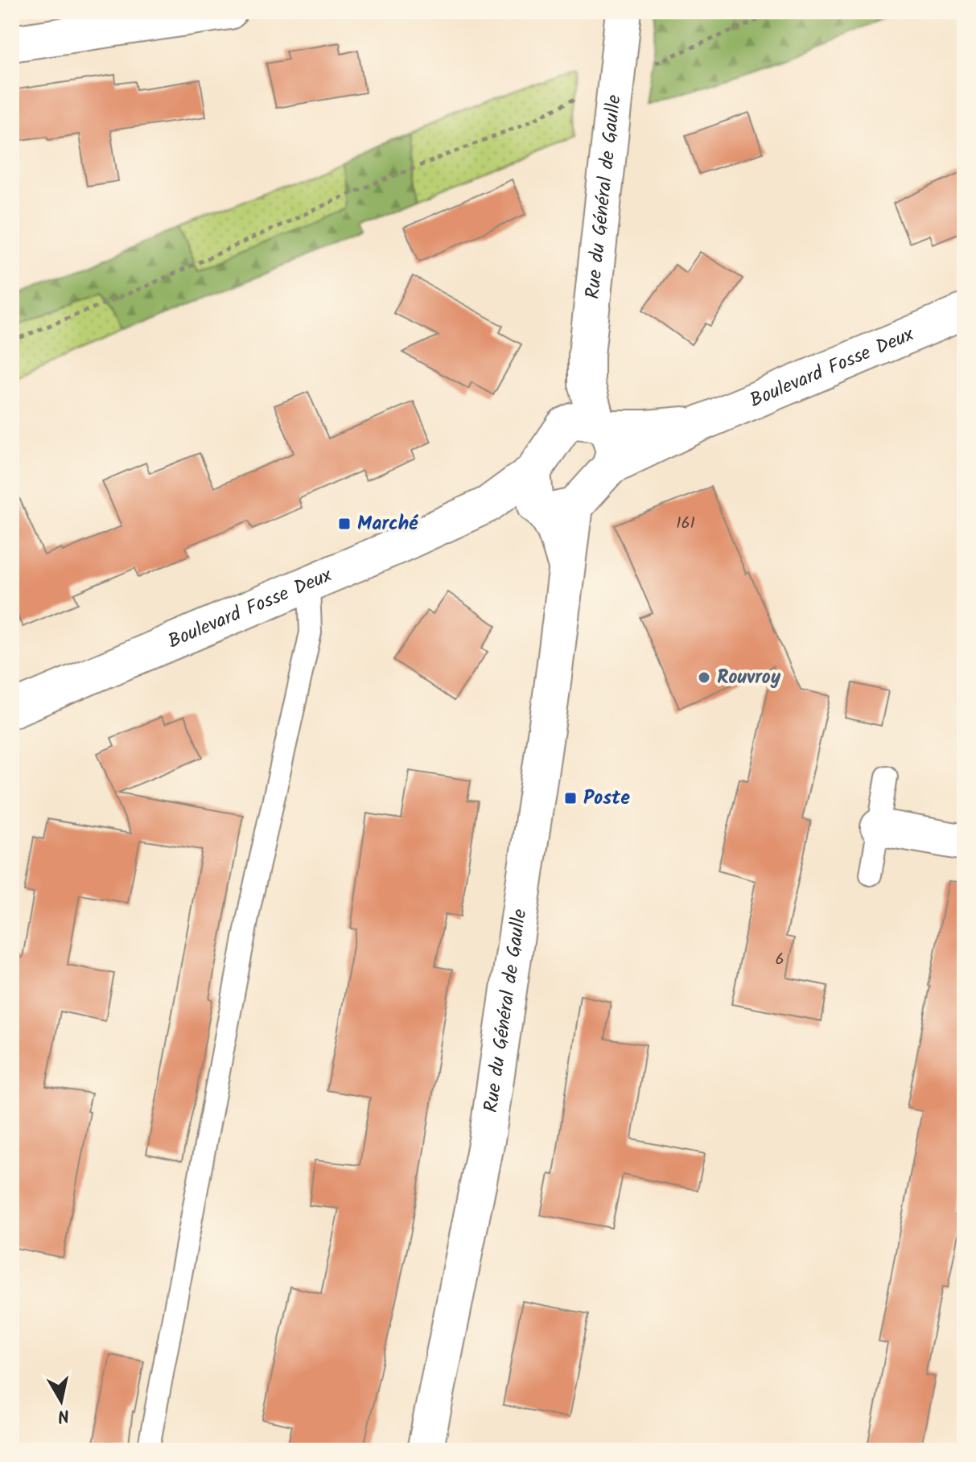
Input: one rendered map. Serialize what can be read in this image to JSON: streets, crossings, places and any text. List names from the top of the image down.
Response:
{
  "streets": {
    "street": ["Rue du Général de Gaulle", "Boulevard Fosse Deux"]
  },
  "crossings": [
    ["Rue du Général de Gaulle", "Boulevard Fosse Deux"]
  ],
  "places": {
    "transit": ["Marché", "Poste"],
    "other": ["Rouvroy"]
  },
  "house_numbers": ["161", "6"],
  "north": "bottom"
}
